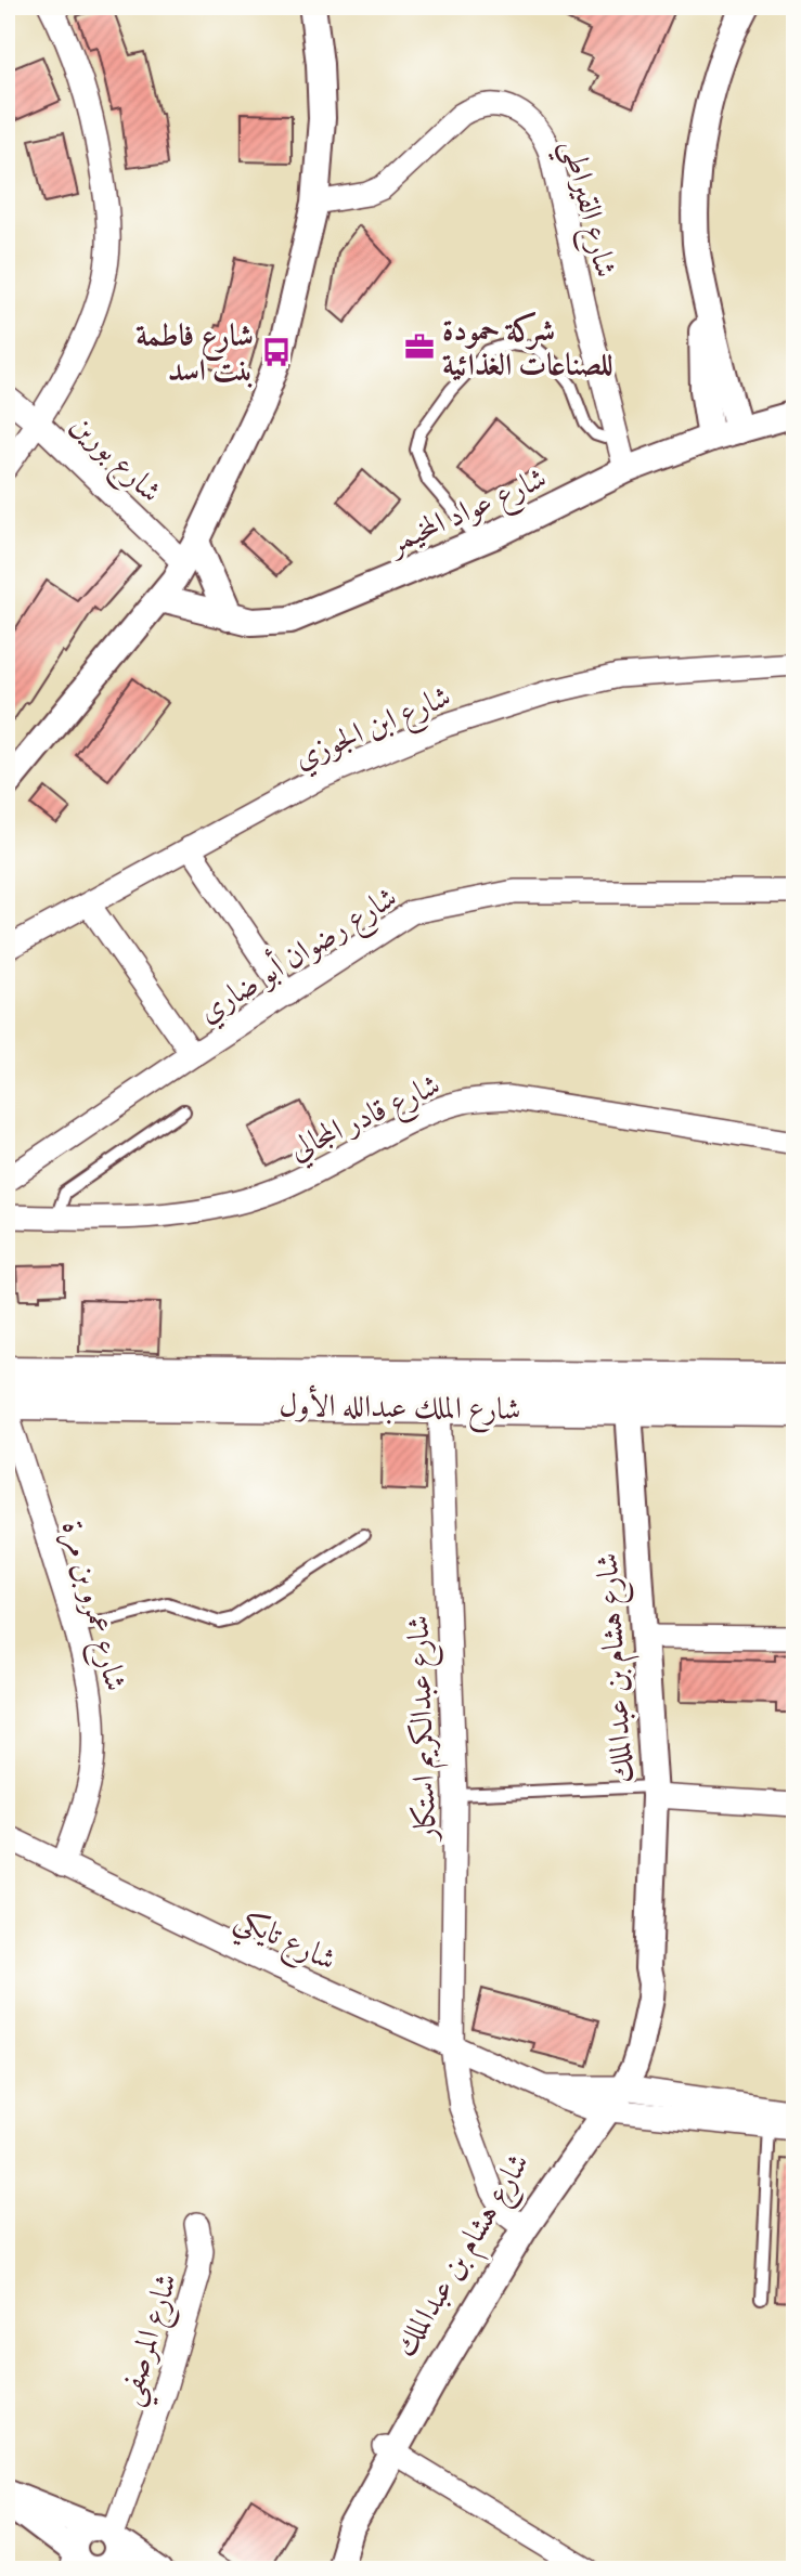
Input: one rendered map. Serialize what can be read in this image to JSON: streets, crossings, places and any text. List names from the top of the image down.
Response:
{
  "streets": {
    "main road": ["شارع الملك عبدالله الأول"],
    "street": [
      "شارع القيراطي",
      "شارع بورين",
      "شارع عواد المخيمر",
      "شارع ابن الجوزي",
      "شارع رضوان أبو ضاري",
      "شارع قادر المجالي",
      "شارع عمرو بن مرة",
      "شارع هشام بن عبدالملك",
      "شارع عبدالكريم استكار",
      "شارع تايكي",
      "شارع المرصفي"
    ]
  },
  "crossings": [
    ["شارع القيراطي", "شارع عواد المخيمر"],
    ["شارع الملك عبدالله الأول", "شارع هشام بن عبدالملك"],
    ["شارع الملك عبدالله الأول", "شارع عبدالكريم استكار"],
    ["شارع عمرو بن مرة", "شارع تايكي"],
    ["شارع هشام بن عبدالملك", "شارع عبدالكريم استكار"],
    ["شارع هشام بن عبدالملك", "شارع تايكي"],
    ["شارع عبدالكريم استكار", "شارع تايكي"]
  ],
  "places": {
    "office": ["شركة حمودة للصناعات الغذائية"],
    "bus stop": ["شارع فاطمة بنت اسد"]
  }
}
